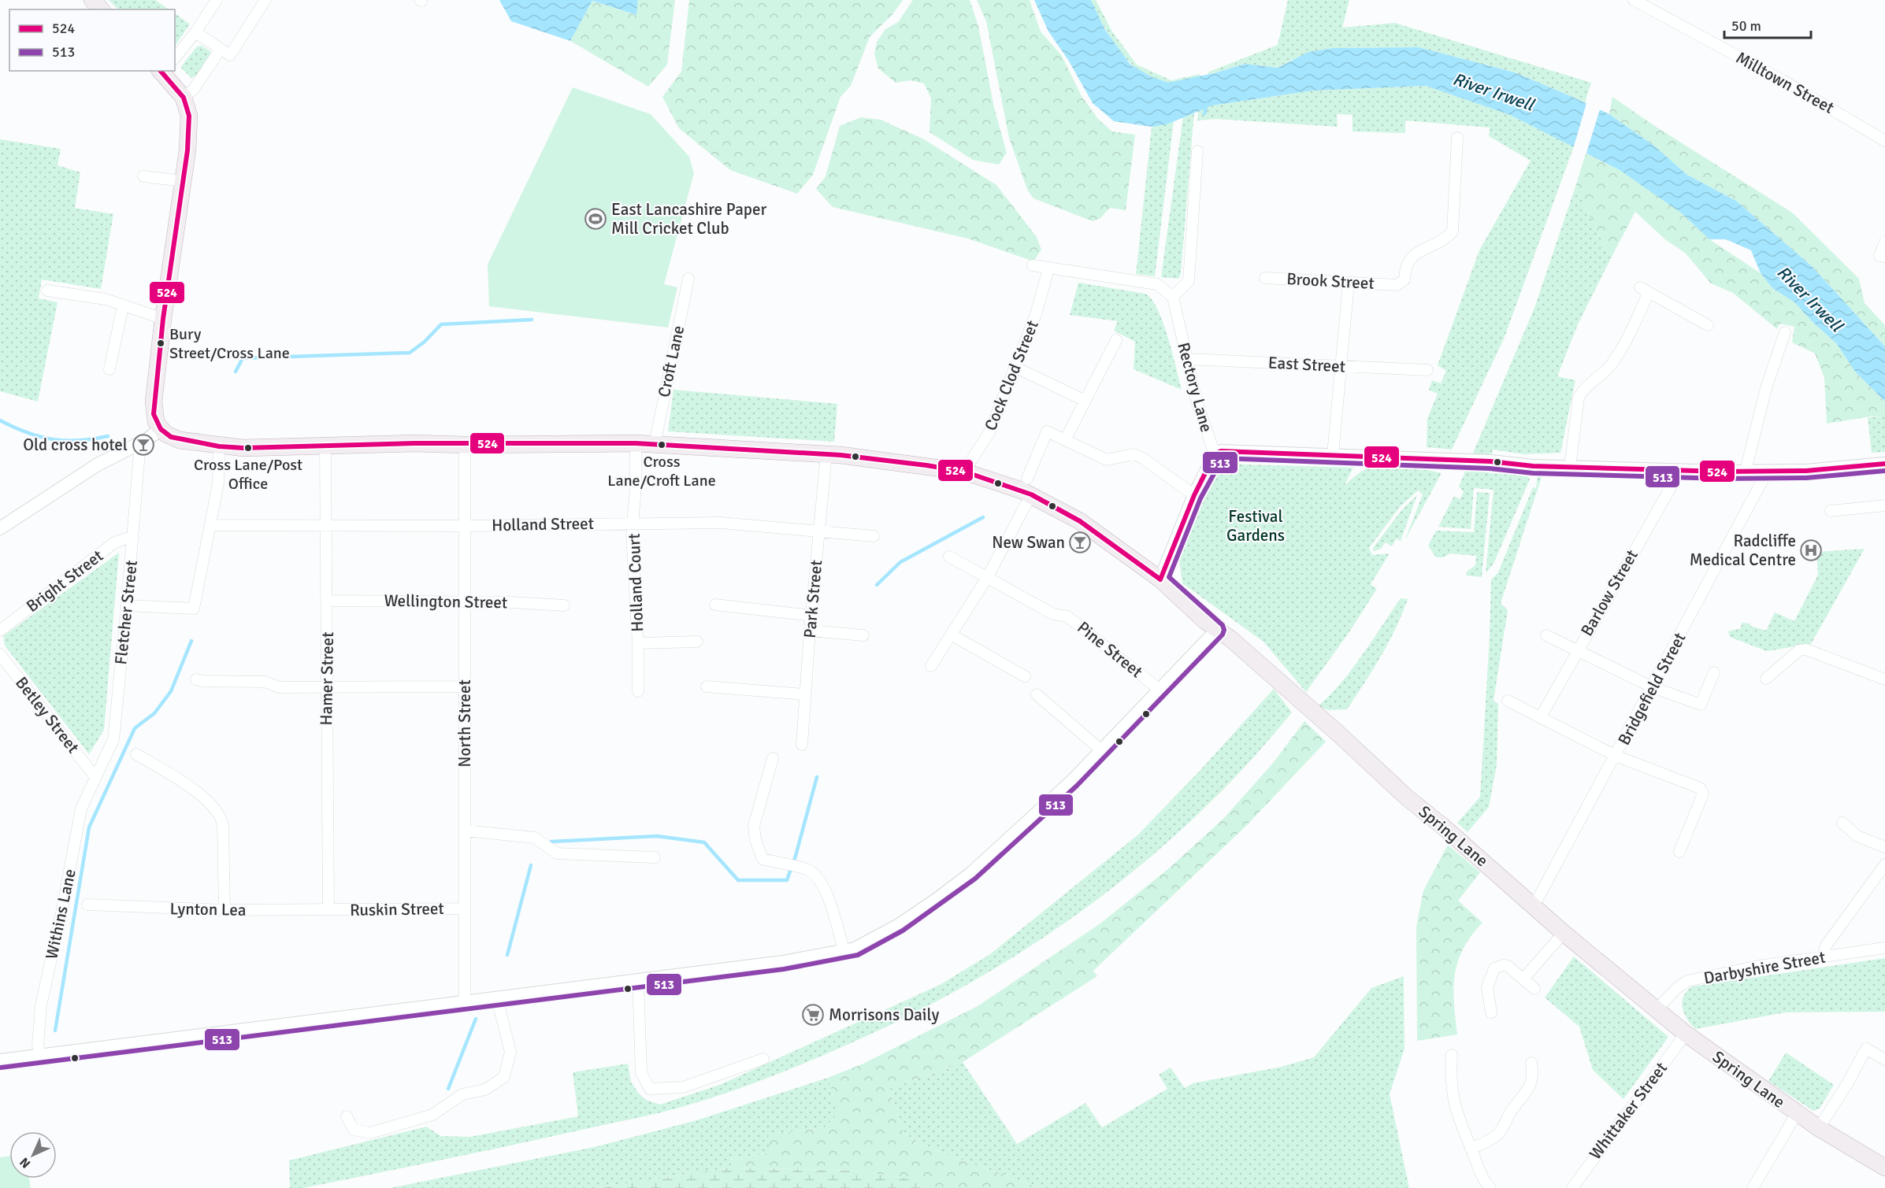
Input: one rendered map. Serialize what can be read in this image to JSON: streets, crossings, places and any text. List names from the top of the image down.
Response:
{
  "streets": {
    "main road": ["Spring Lane"],
    "street": [
      "Milltown Street",
      "Brook Street",
      "Croft Lane",
      "East Street",
      "Cock Clod Street",
      "Rectory Lane",
      "Holland Street",
      "Bright Street",
      "Holland Court",
      "Barlow Street",
      "Park Street",
      "Wellington Street",
      "Fletcher Street",
      "Pine Street",
      "Hamer Street",
      "Bridgefield Street",
      "Betley Street",
      "North Street",
      "Lynton Lea",
      "Ruskin Street",
      "Withins Lane",
      "Darbyshire Street",
      "Whittaker Street"
    ]
  },
  "crossings": [
    ["Croft Lane", "Spring Lane"],
    ["East Street", "Rectory Lane"],
    ["Cock Clod Street", "Spring Lane"],
    ["Rectory Lane", "Spring Lane"],
    ["Holland Street", "Holland Court"],
    ["Holland Street", "Park Street"],
    ["Holland Street", "Hamer Street"],
    ["Holland Street", "North Street"],
    ["Bright Street", "Fletcher Street"],
    ["Holland Court", "Spring Lane"],
    ["Park Street", "Spring Lane"],
    ["Wellington Street", "Hamer Street"],
    ["Wellington Street", "North Street"],
    ["Fletcher Street", "Betley Street"],
    ["Fletcher Street", "Withins Lane"],
    ["Hamer Street", "Spring Lane"],
    ["Hamer Street", "Lynton Lea"],
    ["Hamer Street", "Ruskin Street"],
    ["Bridgefield Street", "Spring Lane"],
    ["Betley Street", "Withins Lane"],
    ["North Street", "Spring Lane"],
    ["North Street", "Ruskin Street"],
    ["Spring Lane", "Darbyshire Street"],
    ["Spring Lane", "Whittaker Street"],
    ["Lynton Lea", "Ruskin Street"]
  ],
  "water": ["River Irwell"],
  "parks": ["Festival Gardens"],
  "places": {
    "sports": ["East Lancashire Paper Mill Cricket Club"],
    "other": ["Bury Street/Cross Lane", "Cross Lane/Croft Lane", "Cross Lane/Post Office"],
    "bar": ["Old cross hotel", "New Swan"],
    "hospital": ["Radcliffe Medical Centre"],
    "supermarket": ["Morrisons Daily"]
  },
  "lines": ["transit line 524", "transit line 513"],
  "legend": ["524", "513"],
  "scale_bar": "50 m",
  "north": "bottom left"
}
